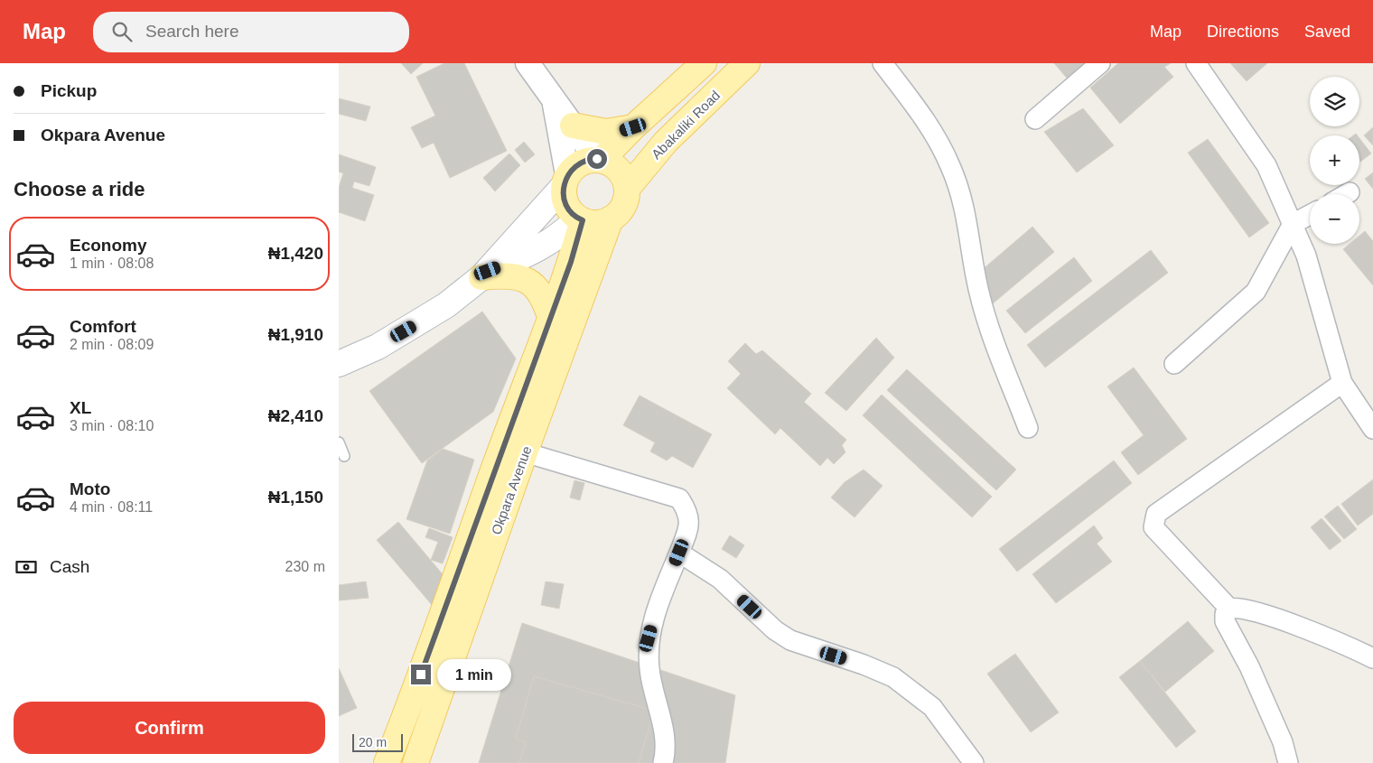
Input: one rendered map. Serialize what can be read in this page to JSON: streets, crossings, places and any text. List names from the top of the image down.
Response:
{
  "streets": {
    "main road": ["Abakaliki Road", "Okpara Avenue"]
  },
  "crossings": [
    ["Abakaliki Road", "Okpara Avenue"]
  ],
  "scale_bar": "20 m",
  "page": {
    "header": "Map",
    "search": "Search here",
    "nav": ["Map", "Directions", "Saved"],
    "banner": ["Pickup", "Okpara Avenue"],
    "map_buttons": ["+", "−"],
    "heading": "Choose a ride",
    "list": [
      {
        "name": "Economy",
        "note": "1 min · 08:08",
        "value": "₦1,420"
      },
      {
        "name": "Comfort",
        "note": "2 min · 08:09",
        "value": "₦1,910"
      },
      {
        "name": "XL",
        "note": "3 min · 08:10",
        "value": "₦2,410"
      },
      {
        "name": "Moto",
        "note": "4 min · 08:11",
        "value": "₦1,150"
      }
    ],
    "pay": ["Cash", "230 m"],
    "bubble": "1 min",
    "buttons": "Confirm",
    "scale": "20 m"
  }
}
